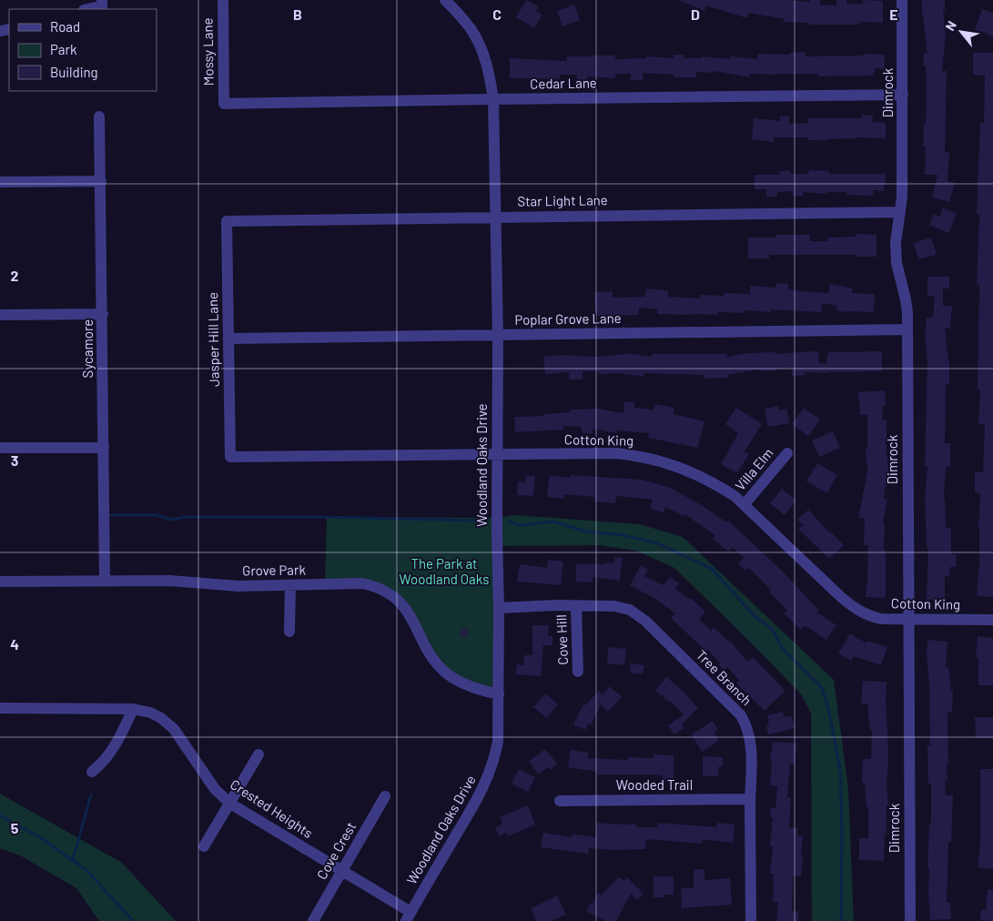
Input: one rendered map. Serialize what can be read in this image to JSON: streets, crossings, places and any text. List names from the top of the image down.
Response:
{
  "streets": {
    "street": [
      "Mossy Lane",
      "Cedar Lane",
      "Dimrock",
      "Star Light Lane",
      "Poplar Grove Lane",
      "Jasper Hill Lane",
      "Sycamore",
      "Cotton King",
      "Woodland Oaks Drive",
      "Villa Elm",
      "Grove Park",
      "Cove Hill",
      "Tree Branch",
      "Wooded Trail",
      "Crested Heights",
      "Cove Crest"
    ]
  },
  "crossings": [
    ["Mossy Lane", "Cedar Lane"],
    ["Cedar Lane", "Dimrock"],
    ["Cedar Lane", "Woodland Oaks Drive"],
    ["Dimrock", "Star Light Lane"],
    ["Dimrock", "Poplar Grove Lane"],
    ["Dimrock", "Cotton King"],
    ["Star Light Lane", "Jasper Hill Lane"],
    ["Star Light Lane", "Woodland Oaks Drive"],
    ["Poplar Grove Lane", "Jasper Hill Lane"],
    ["Poplar Grove Lane", "Woodland Oaks Drive"],
    ["Jasper Hill Lane", "Cotton King"],
    ["Sycamore", "Grove Park"],
    ["Cotton King", "Woodland Oaks Drive"],
    ["Cotton King", "Villa Elm"],
    ["Woodland Oaks Drive", "Grove Park"],
    ["Woodland Oaks Drive", "Tree Branch"],
    ["Woodland Oaks Drive", "Crested Heights"],
    ["Cove Hill", "Tree Branch"],
    ["Tree Branch", "Wooded Trail"],
    ["Crested Heights", "Cove Crest"]
  ],
  "parks": ["The Park at Woodland Oaks"],
  "legend": ["Road", "Park", "Building"],
  "north": "top left",
  "grid": {
    "columns": [
      "B",
      "C",
      "D",
      "E"
    ],
    "rows": [
      "2",
      "3",
      "4",
      "5"
    ]
  }
}
